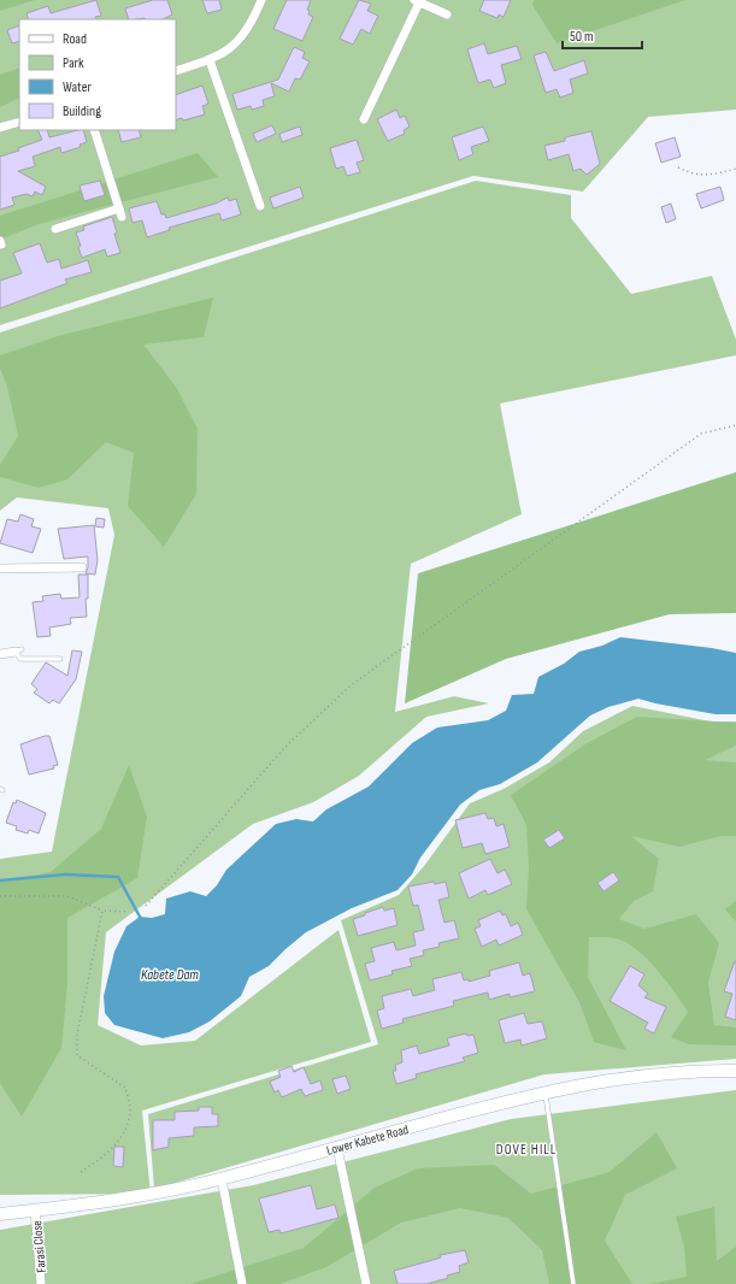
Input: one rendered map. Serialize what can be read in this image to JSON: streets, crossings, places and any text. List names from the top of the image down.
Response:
{
  "streets": {
    "main road": ["Lower Kabete Road"],
    "street": ["Farasi Close"]
  },
  "crossings": [
    ["Lower Kabete Road", "Farasi Close"]
  ],
  "districts": ["DOVE HILL"],
  "water": ["Kabete Dam"],
  "legend": [
    "Road",
    "Park",
    "Water",
    "Building"
  ],
  "scale_bar": "50 m"
}
